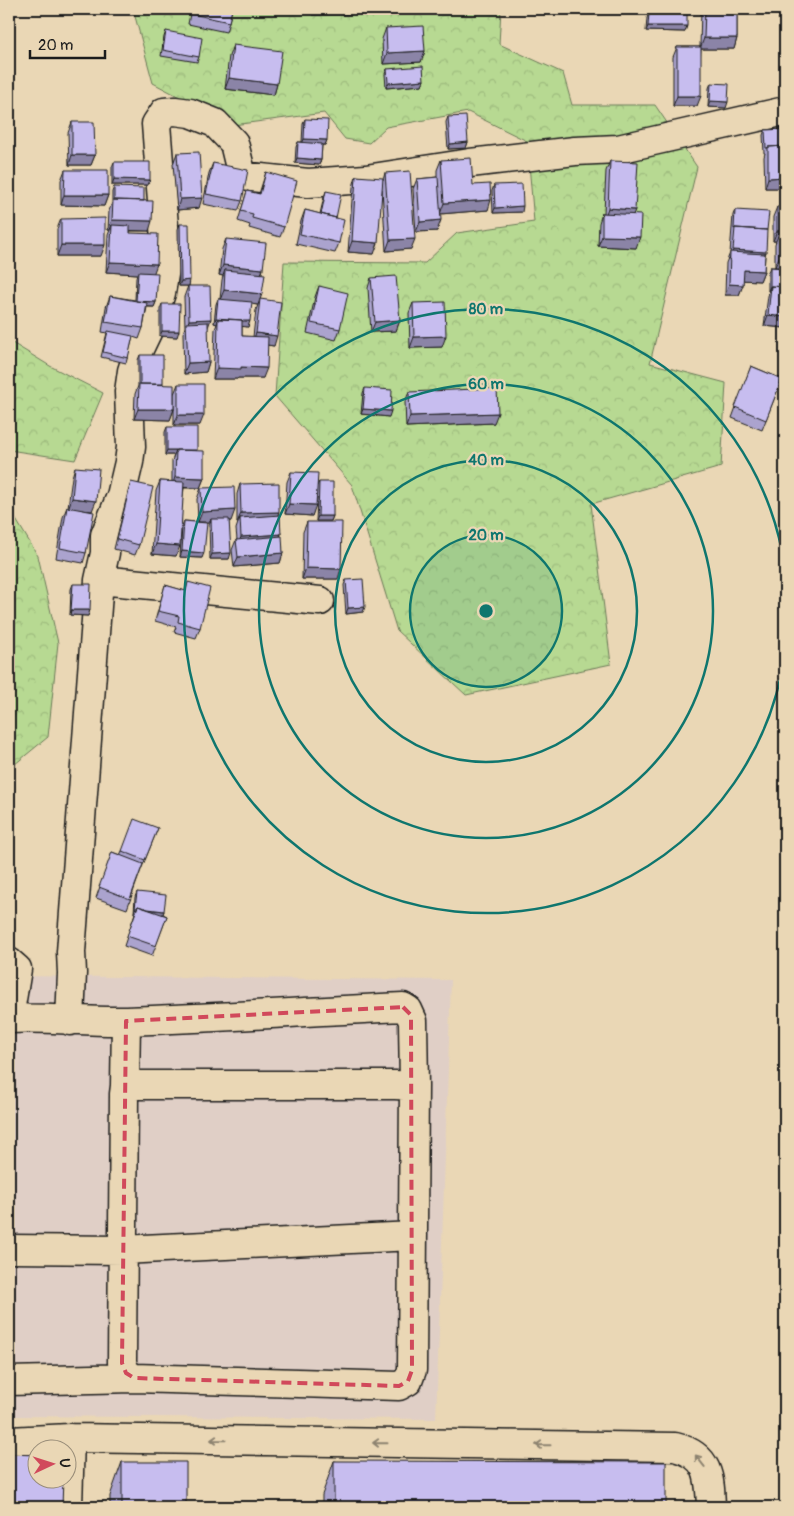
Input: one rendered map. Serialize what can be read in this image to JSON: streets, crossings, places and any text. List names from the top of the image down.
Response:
{
  "scale_bar": "20 m",
  "north": "right",
  "rings": [
    "80 m",
    "60 m",
    "40 m",
    "20 m"
  ]
}
